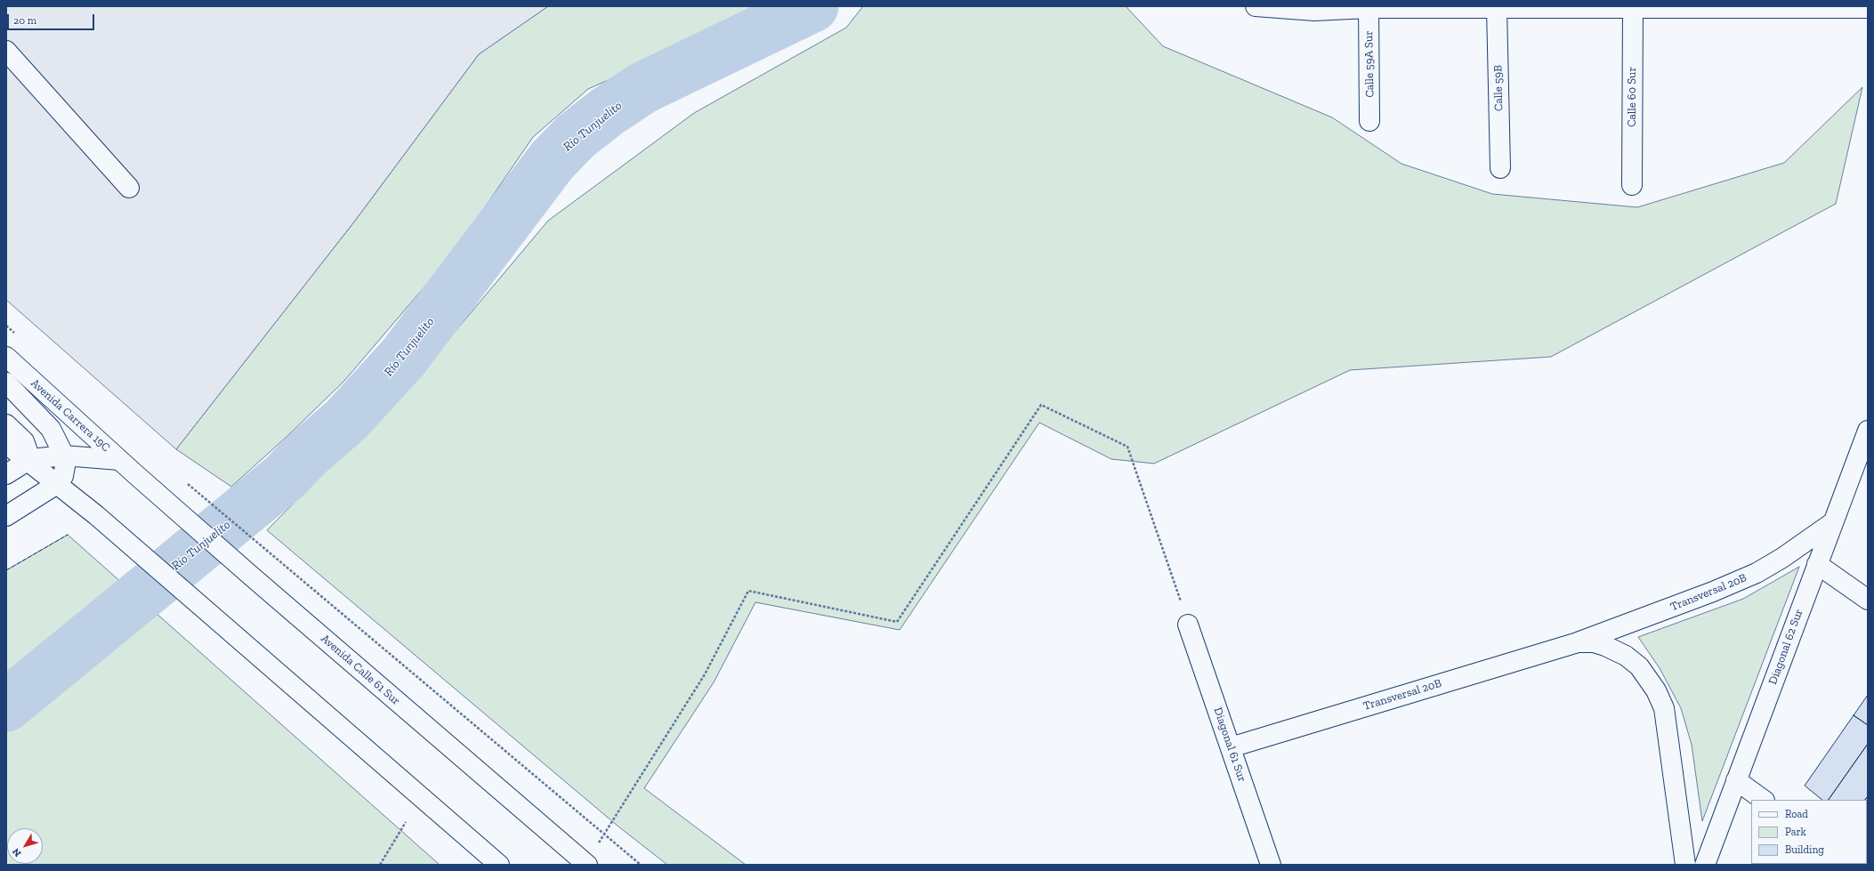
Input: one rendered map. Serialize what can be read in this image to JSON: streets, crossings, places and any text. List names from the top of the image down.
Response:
{
  "streets": {
    "street": [
      "Calle 59A Sur",
      "Calle 59B",
      "Calle 60 Sur",
      "Avenida Carrera 19C",
      "Transversal 20B",
      "Diagonal 62 Sur",
      "Avenida Calle 61 Sur",
      "Diagonal 61 Sur"
    ]
  },
  "crossings": [
    ["Avenida Carrera 19C", "Avenida Calle 61 Sur"],
    ["Transversal 20B", "Diagonal 62 Sur"],
    ["Transversal 20B", "Diagonal 61 Sur"]
  ],
  "water": ["Río Tunjuelito"],
  "legend": ["Road", "Park", "Building"],
  "scale_bar": "20 m",
  "north": "bottom left"
}
